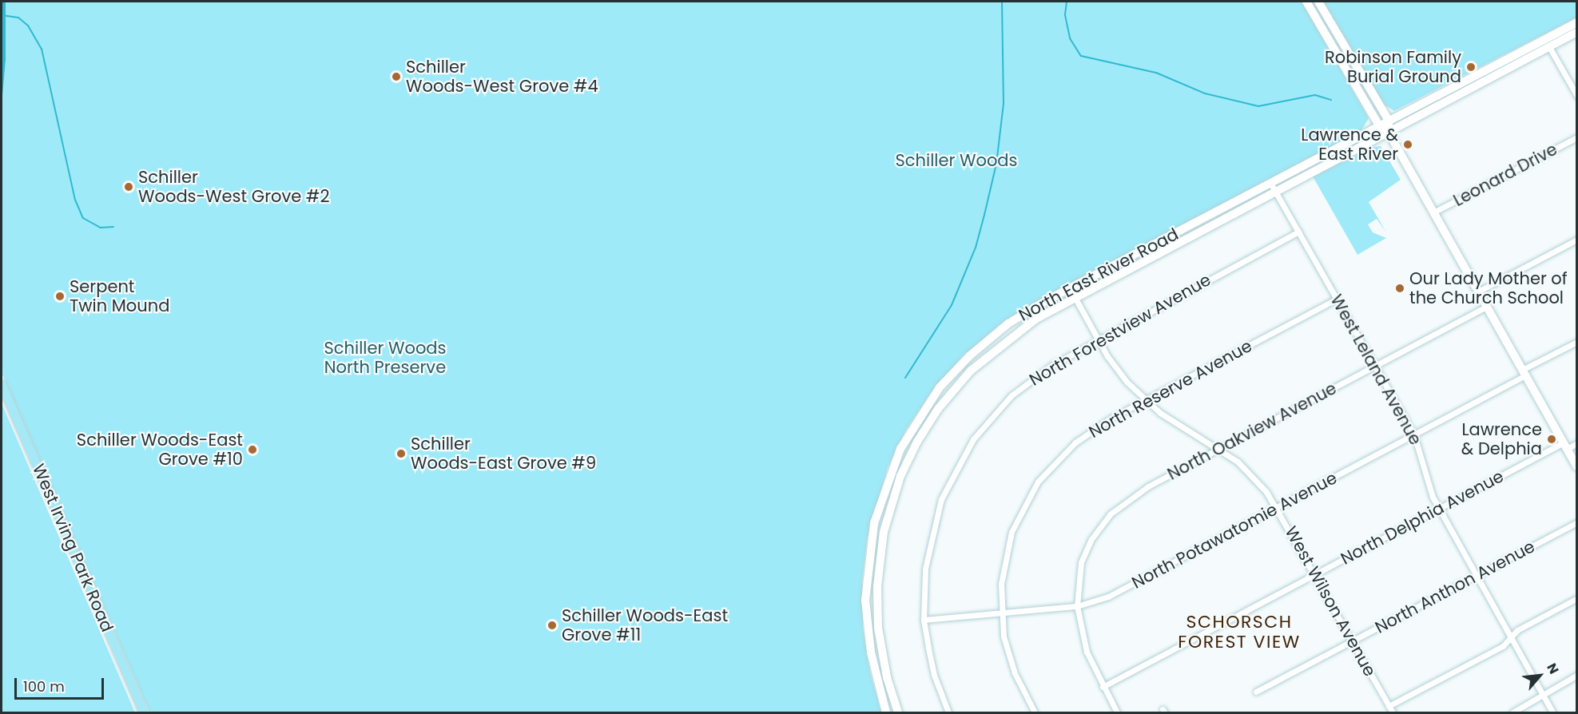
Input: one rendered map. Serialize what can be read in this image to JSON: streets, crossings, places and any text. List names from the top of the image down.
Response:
{
  "streets": {
    "main road": ["North East River Road", "West Irving Park Road"],
    "street": [
      "Leonard Drive",
      "North Forestview Avenue",
      "West Leland Avenue",
      "North Reserve Avenue",
      "North Oakview Avenue",
      "North Delphia Avenue",
      "North Potawatomie Avenue",
      "North Anthon Avenue",
      "West Wilson Avenue"
    ]
  },
  "crossings": [
    ["North East River Road", "West Leland Avenue"],
    ["North East River Road", "West Wilson Avenue"],
    ["North Forestview Avenue", "West Leland Avenue"],
    ["North Forestview Avenue", "North Potawatomie Avenue"],
    ["North Forestview Avenue", "West Wilson Avenue"],
    ["West Leland Avenue", "North Reserve Avenue"],
    ["West Leland Avenue", "North Oakview Avenue"],
    ["West Leland Avenue", "North Delphia Avenue"],
    ["West Leland Avenue", "North Potawatomie Avenue"],
    ["West Leland Avenue", "North Anthon Avenue"],
    ["North Reserve Avenue", "North Potawatomie Avenue"],
    ["North Reserve Avenue", "West Wilson Avenue"],
    ["North Oakview Avenue", "North Delphia Avenue"],
    ["North Oakview Avenue", "North Potawatomie Avenue"],
    ["North Oakview Avenue", "West Wilson Avenue"],
    ["North Delphia Avenue", "West Wilson Avenue"],
    ["North Potawatomie Avenue", "West Wilson Avenue"],
    ["North Anthon Avenue", "West Wilson Avenue"]
  ],
  "districts": ["SCHORSCH FOREST VIEW"],
  "parks": ["Schiller Woods", "Schiller Woods North Preserve"],
  "places": [
    "Robinson Family Burial Ground",
    "Schiller Woods-West Grove #4",
    "Lawrence & East River",
    "Schiller Woods-West Grove #2",
    "Our Lady Mother of the Church School",
    "Serpent Twin Mound",
    "Lawrence & Delphia",
    "Schiller Woods-East Grove #10",
    "Schiller Woods-East Grove #9",
    "Schiller Woods-East Grove #11"
  ],
  "scale_bar": "100 m",
  "north": "top right"
}
